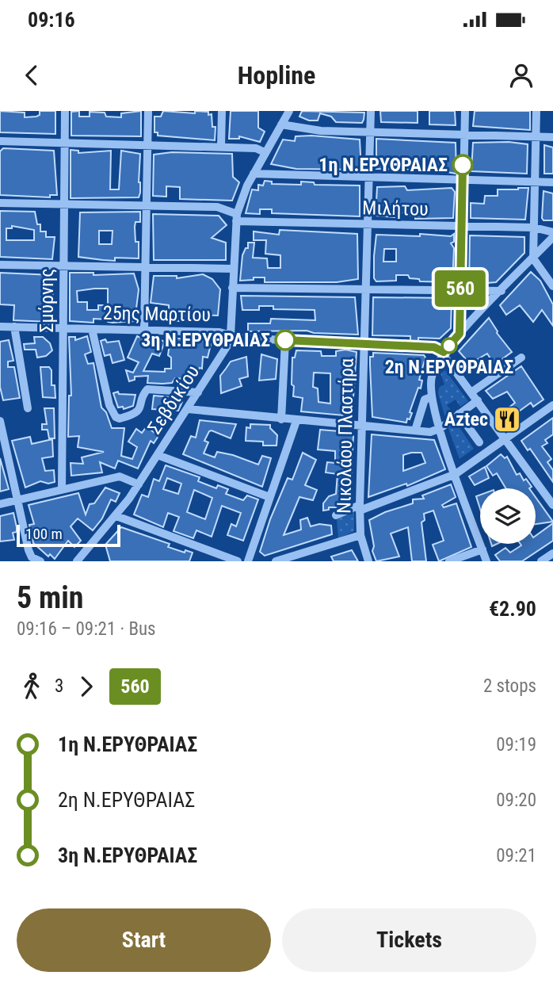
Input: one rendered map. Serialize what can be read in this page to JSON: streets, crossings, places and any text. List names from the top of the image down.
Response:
{
  "streets": {
    "street": [
      "Μιλήτου",
      "Σμύρνης",
      "25ης Μαρτίου",
      "Σεβδικίου",
      "Νικολάου Πλαστήρα"
    ]
  },
  "crossings": [
    ["Μιλήτου", "Σμύρνης"],
    ["Μιλήτου", "Σεβδικίου"],
    ["Μιλήτου", "Νικολάου Πλαστήρα"],
    ["Σμύρνης", "25ης Μαρτίου"],
    ["25ης Μαρτίου", "Σεβδικίου"],
    ["25ης Μαρτίου", "Νικολάου Πλαστήρα"]
  ],
  "places": {
    "other": ["1η Ν.ΕΡΥΘΡΑΙΑΣ", "3η Ν.ΕΡΥΘΡΑΙΑΣ", "2η Ν.ΕΡΥΘΡΑΙΑΣ"],
    "restaurant": ["Aztec"]
  },
  "lines": ["bus line 560"],
  "scale_bar": "100 m",
  "page": {
    "status": "09:16",
    "header": "Hopline",
    "on_map": "560",
    "scale": "100 m",
    "heading": ["5 min", "09:16 – 09:21 · Bus", "€2.90"],
    "legs": ["3", "560", "2 stops"],
    "list": [
      {
        "name": "1η Ν.ΕΡΥΘΡΑΙΑΣ",
        "value": "09:19"
      },
      {
        "name": "2η Ν.ΕΡΥΘΡΑΙΑΣ",
        "value": "09:20"
      },
      {
        "name": "3η Ν.ΕΡΥΘΡΑΙΑΣ",
        "value": "09:21"
      }
    ],
    "buttons": ["Start", "Tickets"]
  }
}
